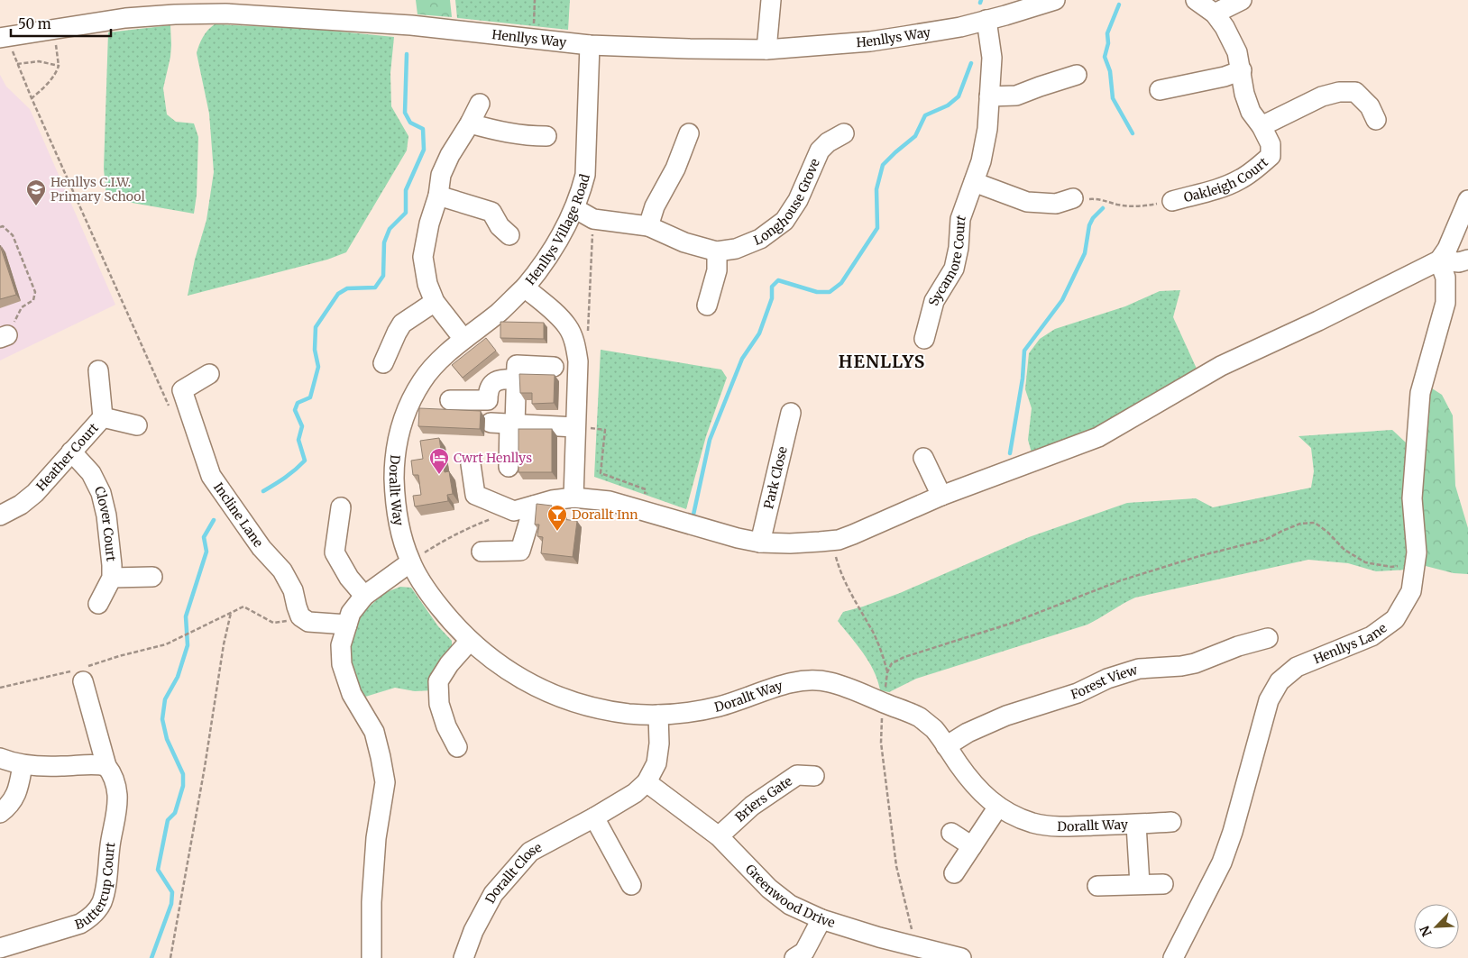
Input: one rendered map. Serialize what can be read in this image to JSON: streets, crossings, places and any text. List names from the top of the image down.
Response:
{
  "streets": {
    "street": [
      "Henllys Way",
      "Oakleigh Court",
      "Longhouse Grove",
      "Henllys Village Road",
      "Sycamore Court",
      "Heather Court",
      "Park Close",
      "Dorallt Way",
      "Incline Lane",
      "Clover Court",
      "Henllys Lane",
      "Forest View",
      "Briers Gate",
      "Dorallt Close",
      "Buttercup Court",
      "Greenwood Drive"
    ]
  },
  "crossings": [
    ["Henllys Way", "Henllys Village Road"],
    ["Henllys Way", "Sycamore Court"],
    ["Longhouse Grove", "Henllys Village Road"],
    ["Henllys Village Road", "Dorallt Way"],
    ["Heather Court", "Clover Court"],
    ["Dorallt Way", "Forest View"],
    ["Dorallt Way", "Dorallt Close"],
    ["Briers Gate", "Greenwood Drive"],
    ["Dorallt Close", "Greenwood Drive"]
  ],
  "districts": ["HENLLYS"],
  "places": {
    "school or university": ["Henllys C.I.W. Primary School"],
    "hotel": ["Cwrt Henllys"],
    "bar": ["Dorallt Inn"]
  },
  "scale_bar": "50 m",
  "north": "bottom left"
}
